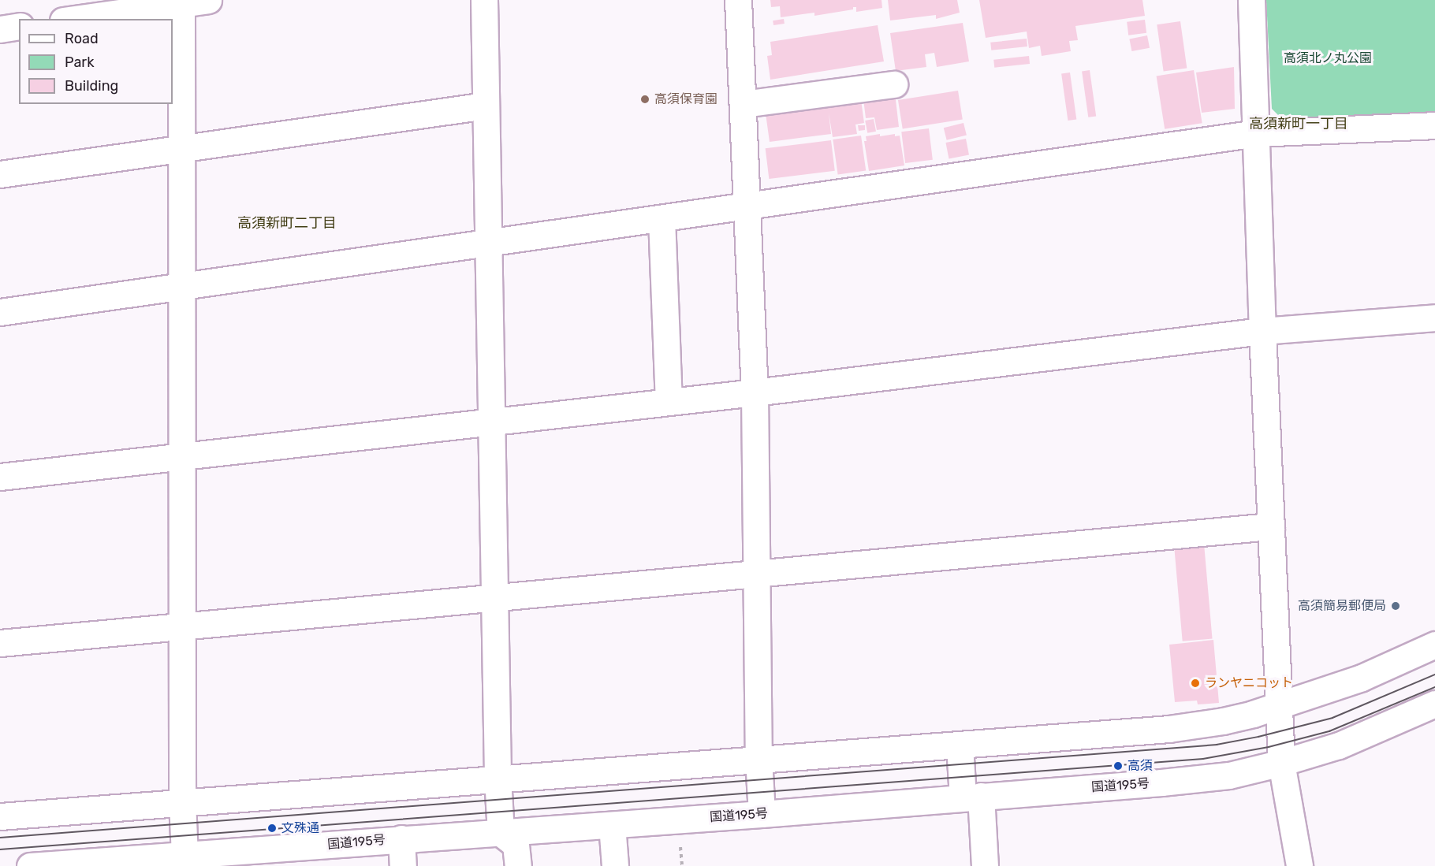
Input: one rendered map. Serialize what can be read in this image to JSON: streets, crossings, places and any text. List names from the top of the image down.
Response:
{
  "streets": {
    "main road": ["国道195号"]
  },
  "districts": ["高須新町一丁目", "高須新町二丁目"],
  "parks": ["高須北ノ丸公園"],
  "places": [
    "高須保育園",
    "高須簡易郵便局",
    "ランヤニコット",
    "高須",
    "文殊通"
  ],
  "legend": ["Road", "Park", "Building"]
}
